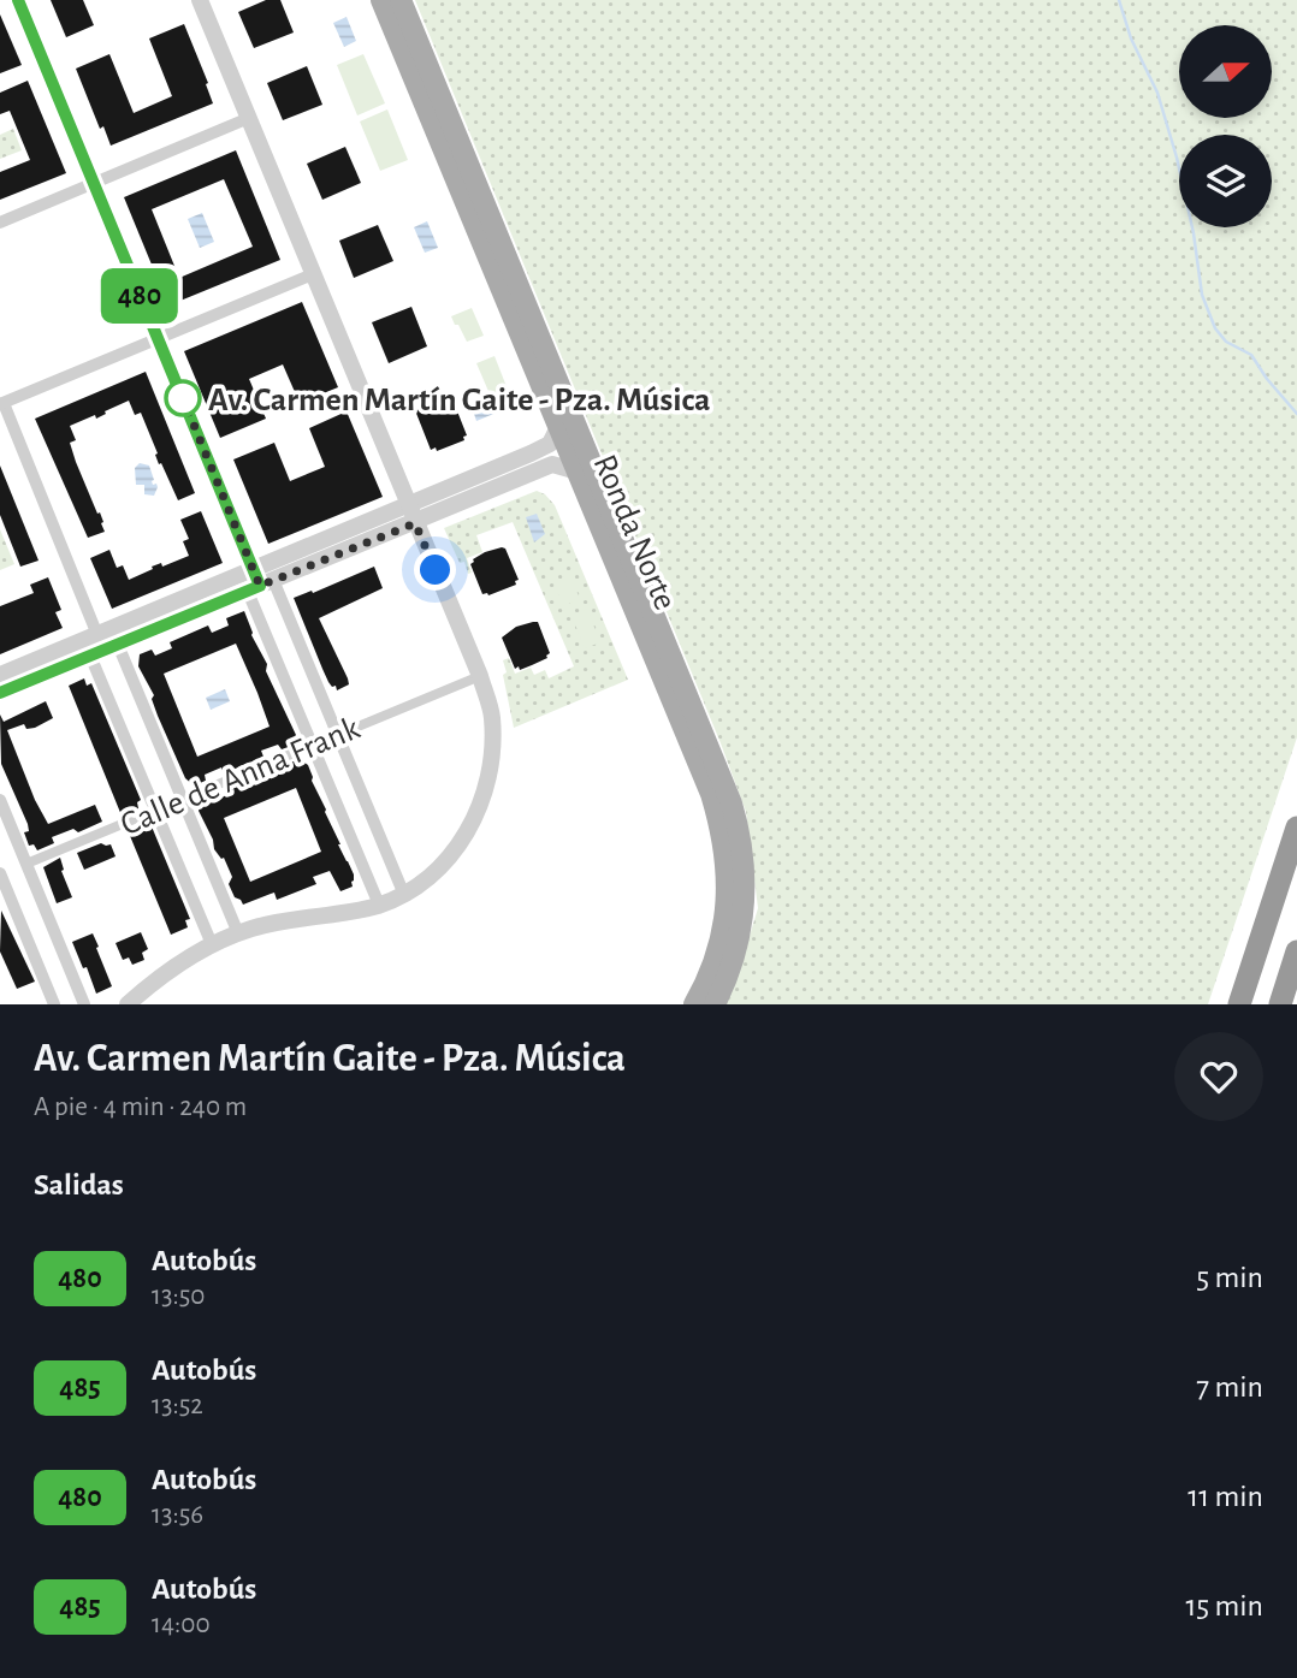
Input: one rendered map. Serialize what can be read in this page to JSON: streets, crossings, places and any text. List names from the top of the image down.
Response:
{
  "streets": {
    "main road": ["Ronda Norte"],
    "street": ["Calle de Anna Frank"]
  },
  "places": ["Av. Carmen Martín Gaite - Pza. Música"],
  "lines": ["bus line 480"],
  "north": "right",
  "page": {
    "on_map": "480",
    "heading": [
      ["Av. Carmen Martín Gaite - Pza. Música", "A pie · 4 min · 240 m"],
      "Salidas"
    ],
    "list": [
      {
        "mark": "480",
        "name": "Autobús",
        "note": "13:50",
        "value": "5 min"
      },
      {
        "mark": "485",
        "name": "Autobús",
        "note": "13:52",
        "value": "7 min"
      },
      {
        "mark": "480",
        "name": "Autobús",
        "note": "13:56",
        "value": "11 min"
      },
      {
        "mark": "485",
        "name": "Autobús",
        "note": "14:00",
        "value": "15 min"
      }
    ]
  }
}
